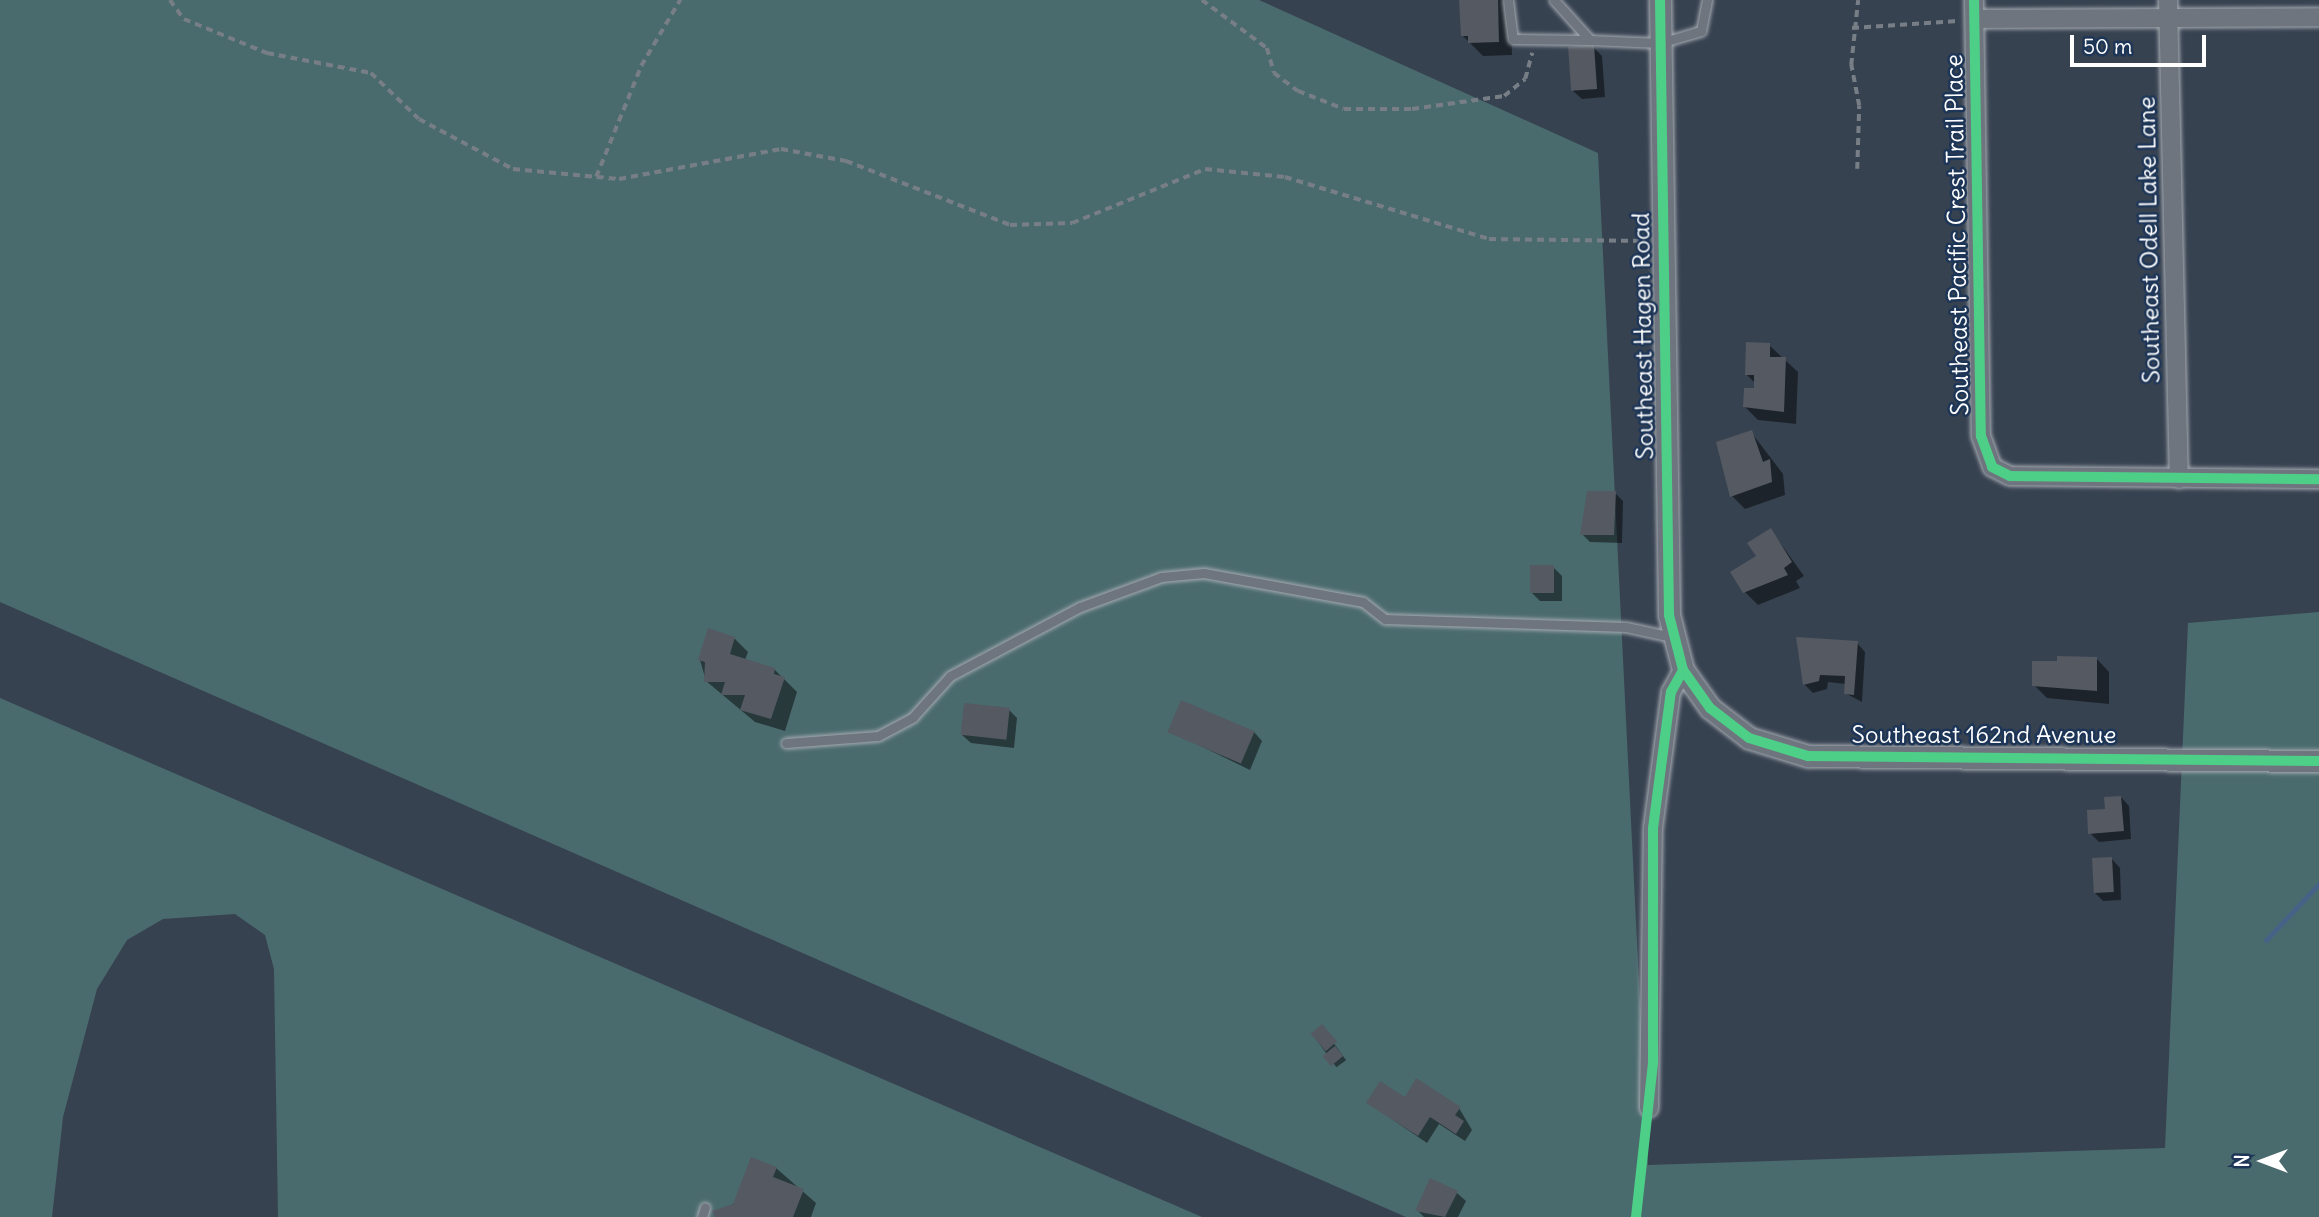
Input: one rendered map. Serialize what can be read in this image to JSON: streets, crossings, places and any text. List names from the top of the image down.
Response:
{
  "streets": {
    "street": [
      "Southeast Pacific Crest Trail Place",
      "Southeast Odell Lake Lane",
      "Southeast Hagen Road",
      "Southeast 162nd Avenue"
    ]
  },
  "crossings": [
    ["Southeast Pacific Crest Trail Place", "Southeast Odell Lake Lane"],
    ["Southeast Hagen Road", "Southeast 162nd Avenue"]
  ],
  "scale_bar": "50 m",
  "north": "left"
}
